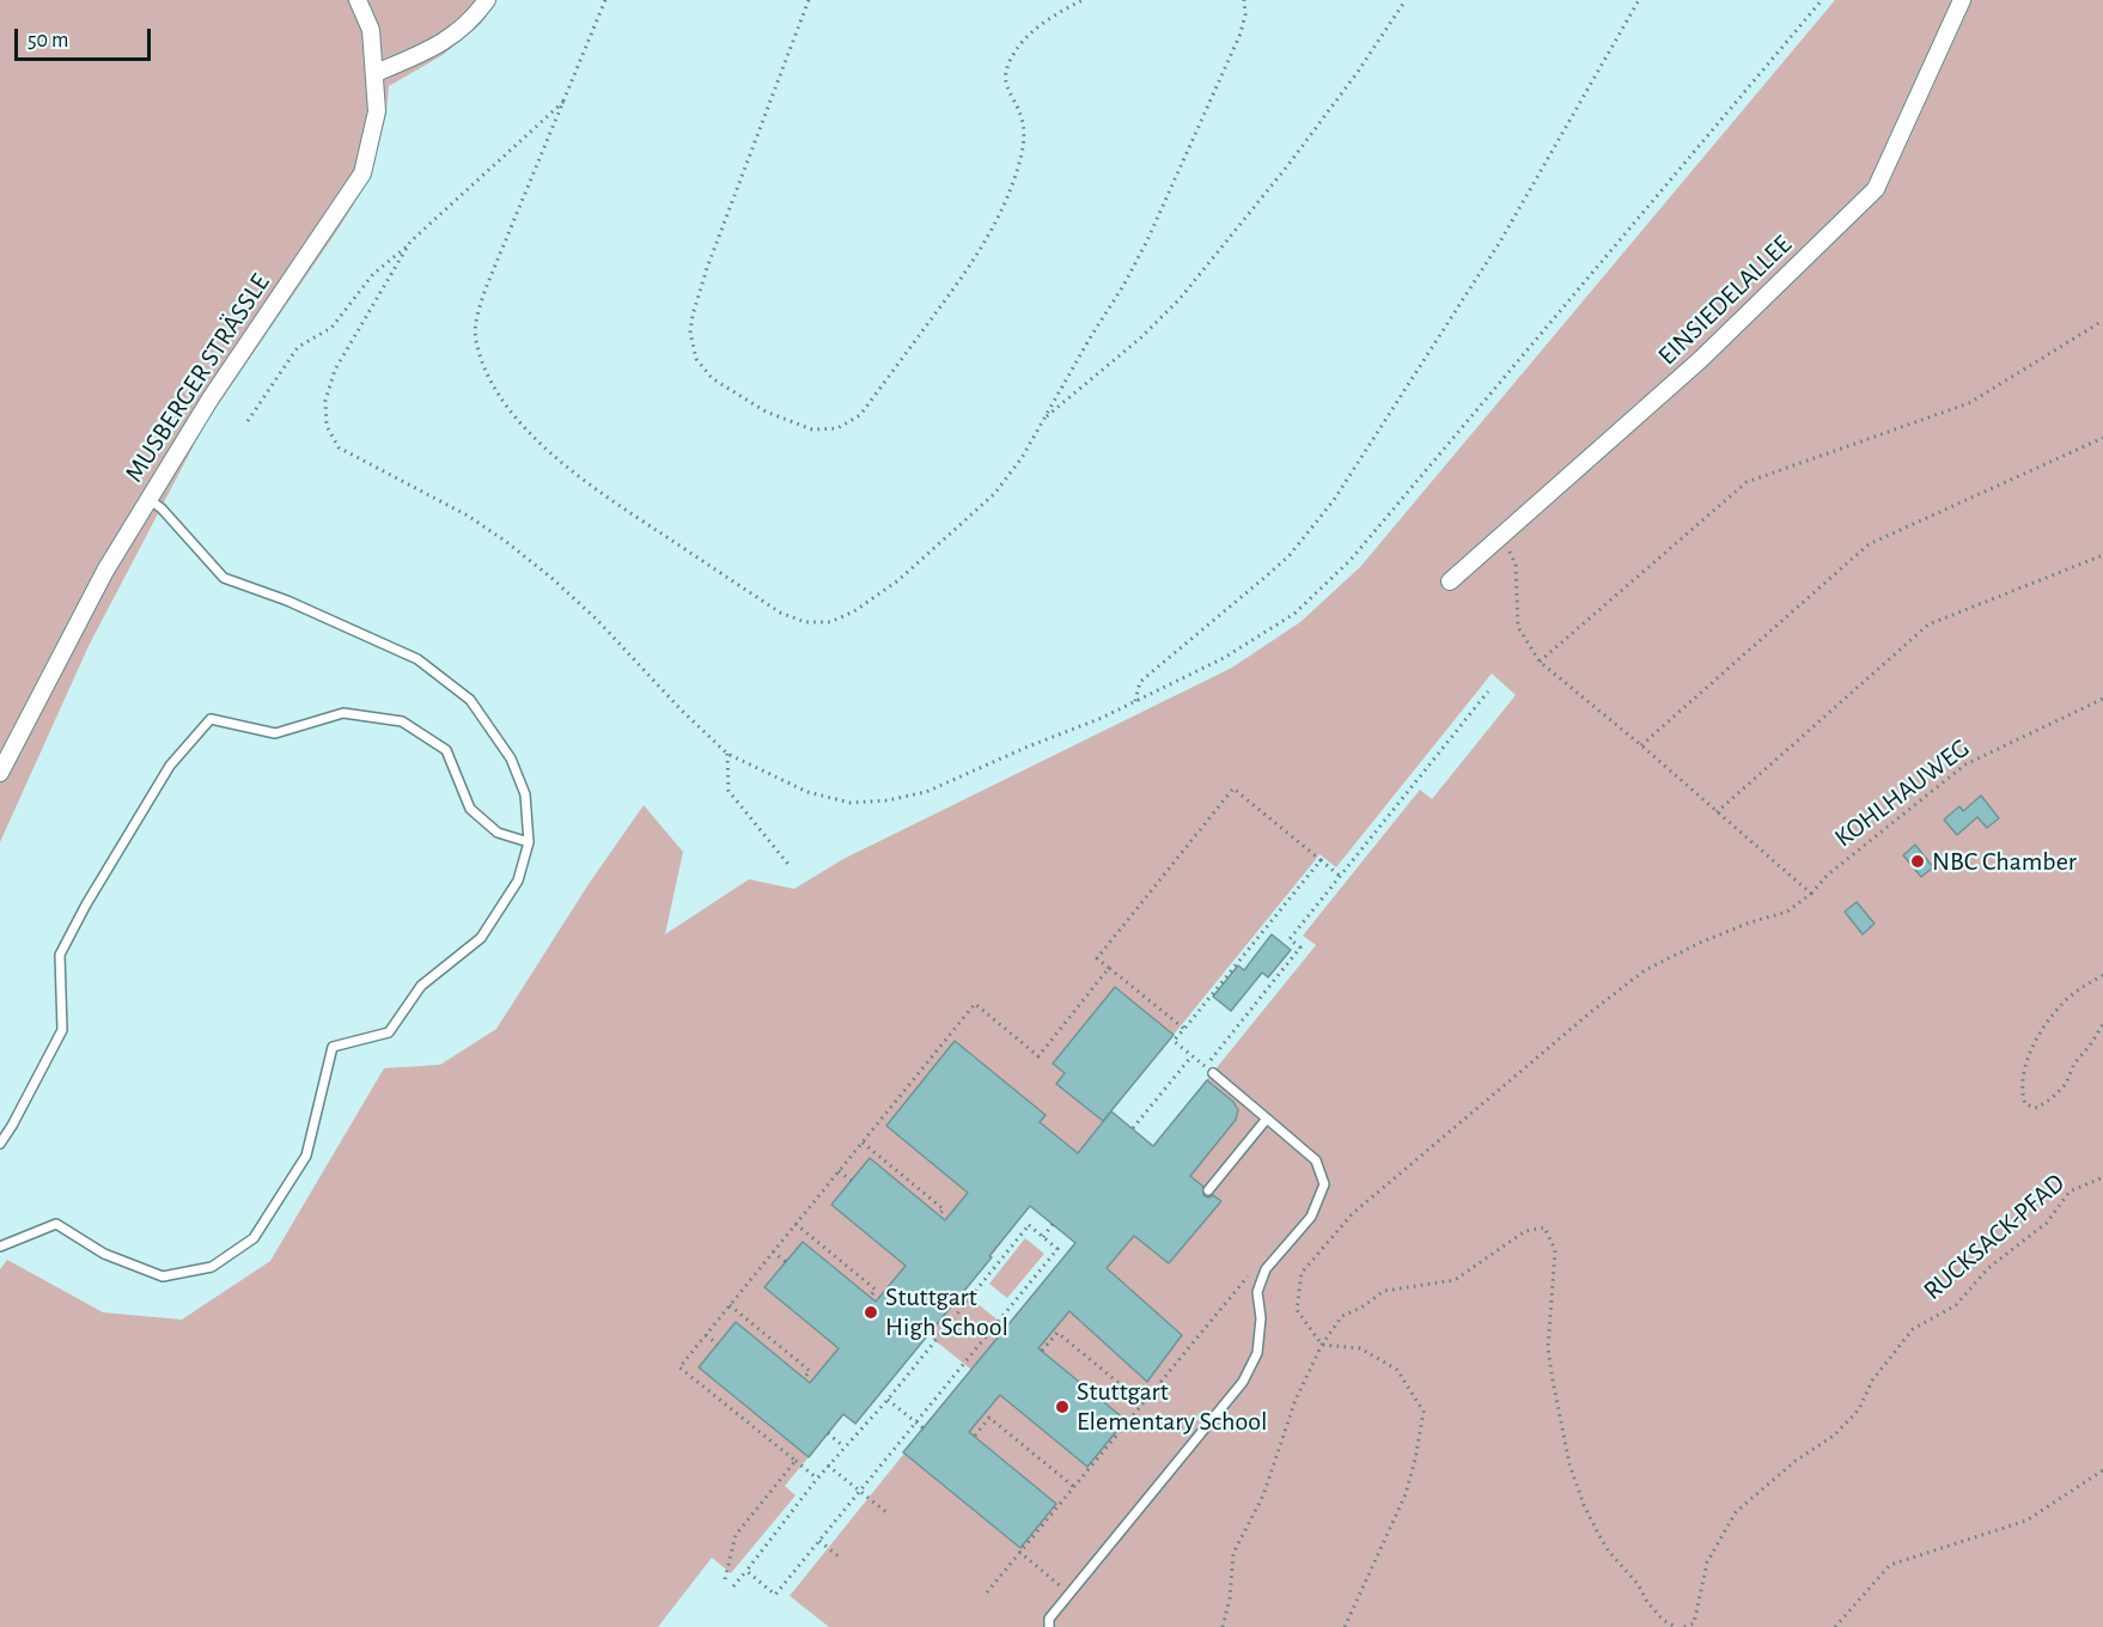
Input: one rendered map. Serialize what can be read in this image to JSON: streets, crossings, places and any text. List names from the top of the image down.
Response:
{
  "streets": {
    "street": ["EINSIEDELALLEE", "MUSBERGER STRÄSSLE"],
    "path": ["KOHLHAUWEG", "RUCKSACK-PFAD"]
  },
  "places": ["NBC Chamber", "Stuttgart High School", "Stuttgart Elementary School"],
  "scale_bar": "50 m"
}
